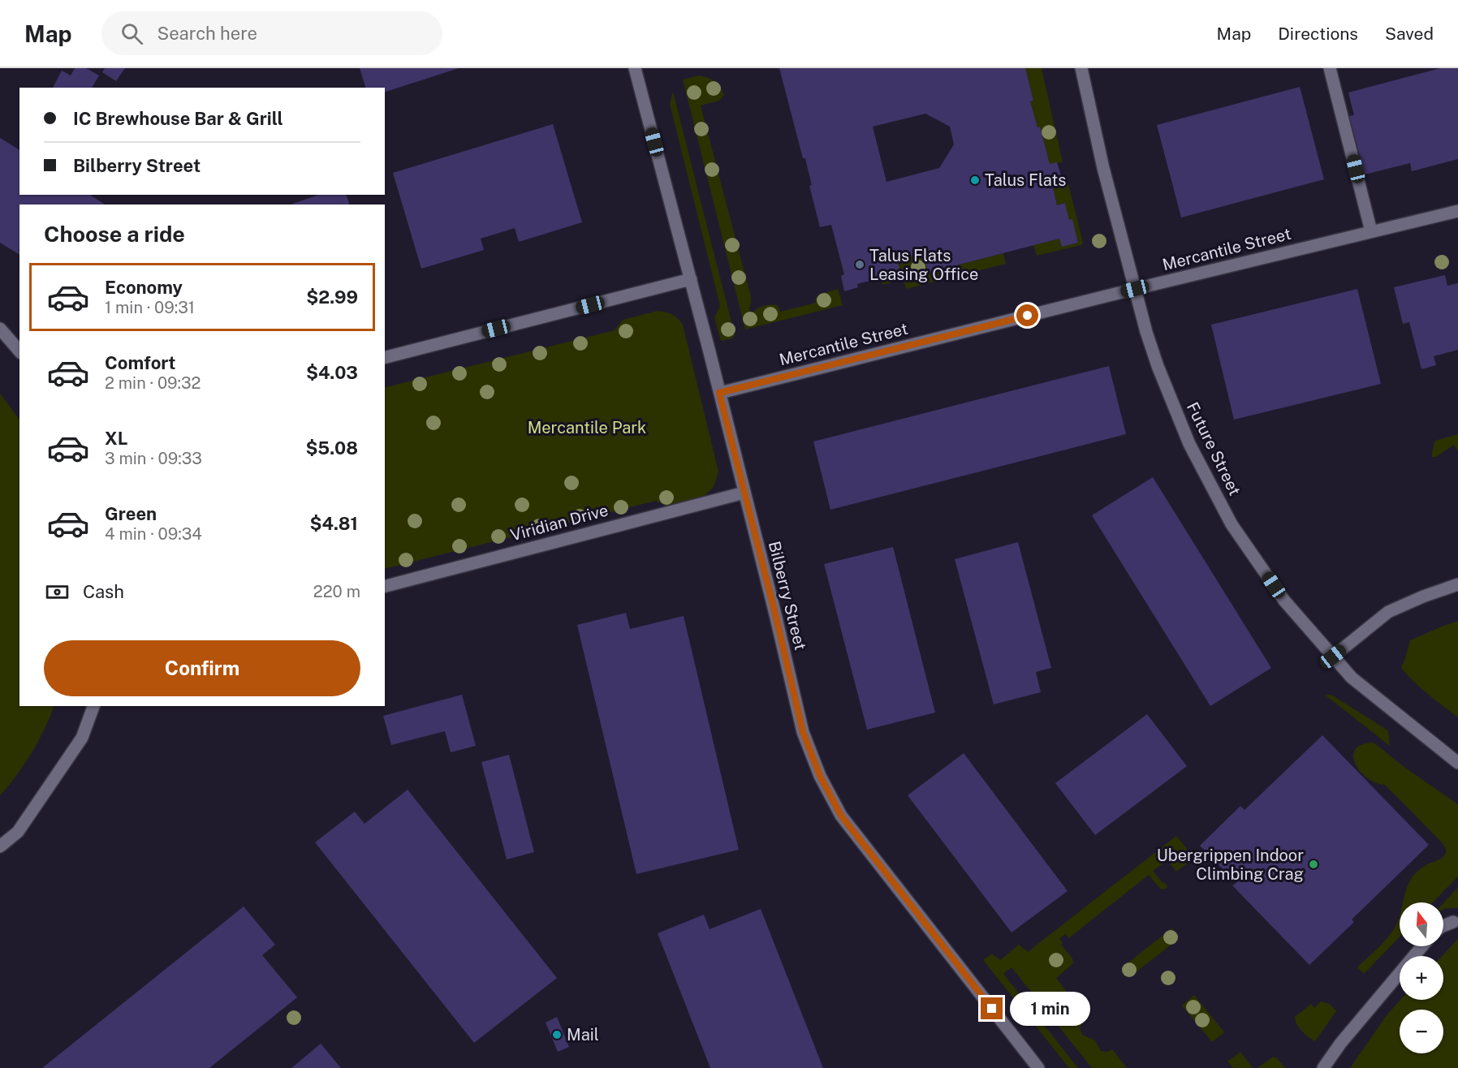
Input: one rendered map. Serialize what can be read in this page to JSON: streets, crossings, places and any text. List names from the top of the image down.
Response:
{
  "streets": {
    "street": [
      "Mercantile Street",
      "Future Street",
      "Viridian Drive",
      "Bilberry Street"
    ]
  },
  "crossings": [
    ["Mercantile Street", "Future Street"],
    ["Mercantile Street", "Bilberry Street"],
    ["Viridian Drive", "Bilberry Street"]
  ],
  "parks": ["Mercantile Park"],
  "places": [
    "Talus Flats",
    "Talus Flats Leasing Office",
    "Ubergrippen Indoor Climbing Crag",
    "Mail"
  ],
  "north": "top",
  "page": {
    "header": "Map",
    "search": "Search here",
    "nav": ["Map", "Directions", "Saved"],
    "banner": ["IC Brewhouse Bar & Grill", "Bilberry Street"],
    "heading": "Choose a ride",
    "list": [
      {
        "name": "Economy",
        "note": "1 min · 09:31",
        "value": "$2.99"
      },
      {
        "name": "Comfort",
        "note": "2 min · 09:32",
        "value": "$4.03"
      },
      {
        "name": "XL",
        "note": "3 min · 09:33",
        "value": "$5.08"
      },
      {
        "name": "Green",
        "note": "4 min · 09:34",
        "value": "$4.81"
      }
    ],
    "pay": ["Cash", "220 m"],
    "buttons": "Confirm",
    "map_buttons": ["+", "−"],
    "bubble": "1 min"
  }
}
